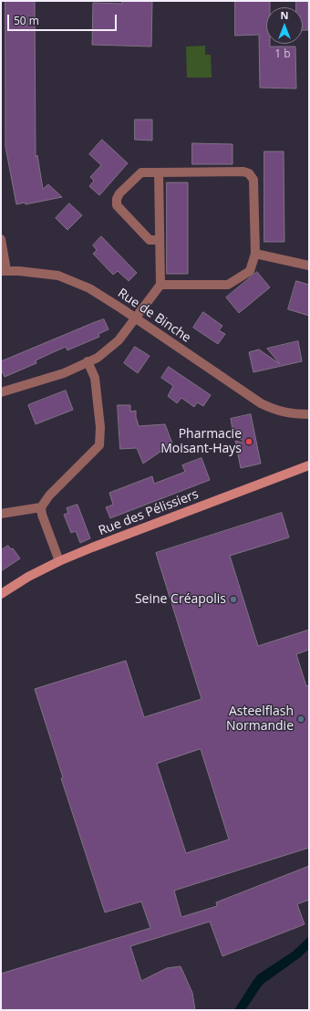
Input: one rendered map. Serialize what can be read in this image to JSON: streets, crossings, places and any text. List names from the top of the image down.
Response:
{
  "streets": {
    "street": ["Rue de Binche", "Rue des Pélissiers"]
  },
  "places": ["Pharmacie Moisant-Hays", "Seine Créapolis", "Asteelflash Normandie"],
  "house_numbers": ["1 b"],
  "scale_bar": "50 m",
  "north": "top"
}
